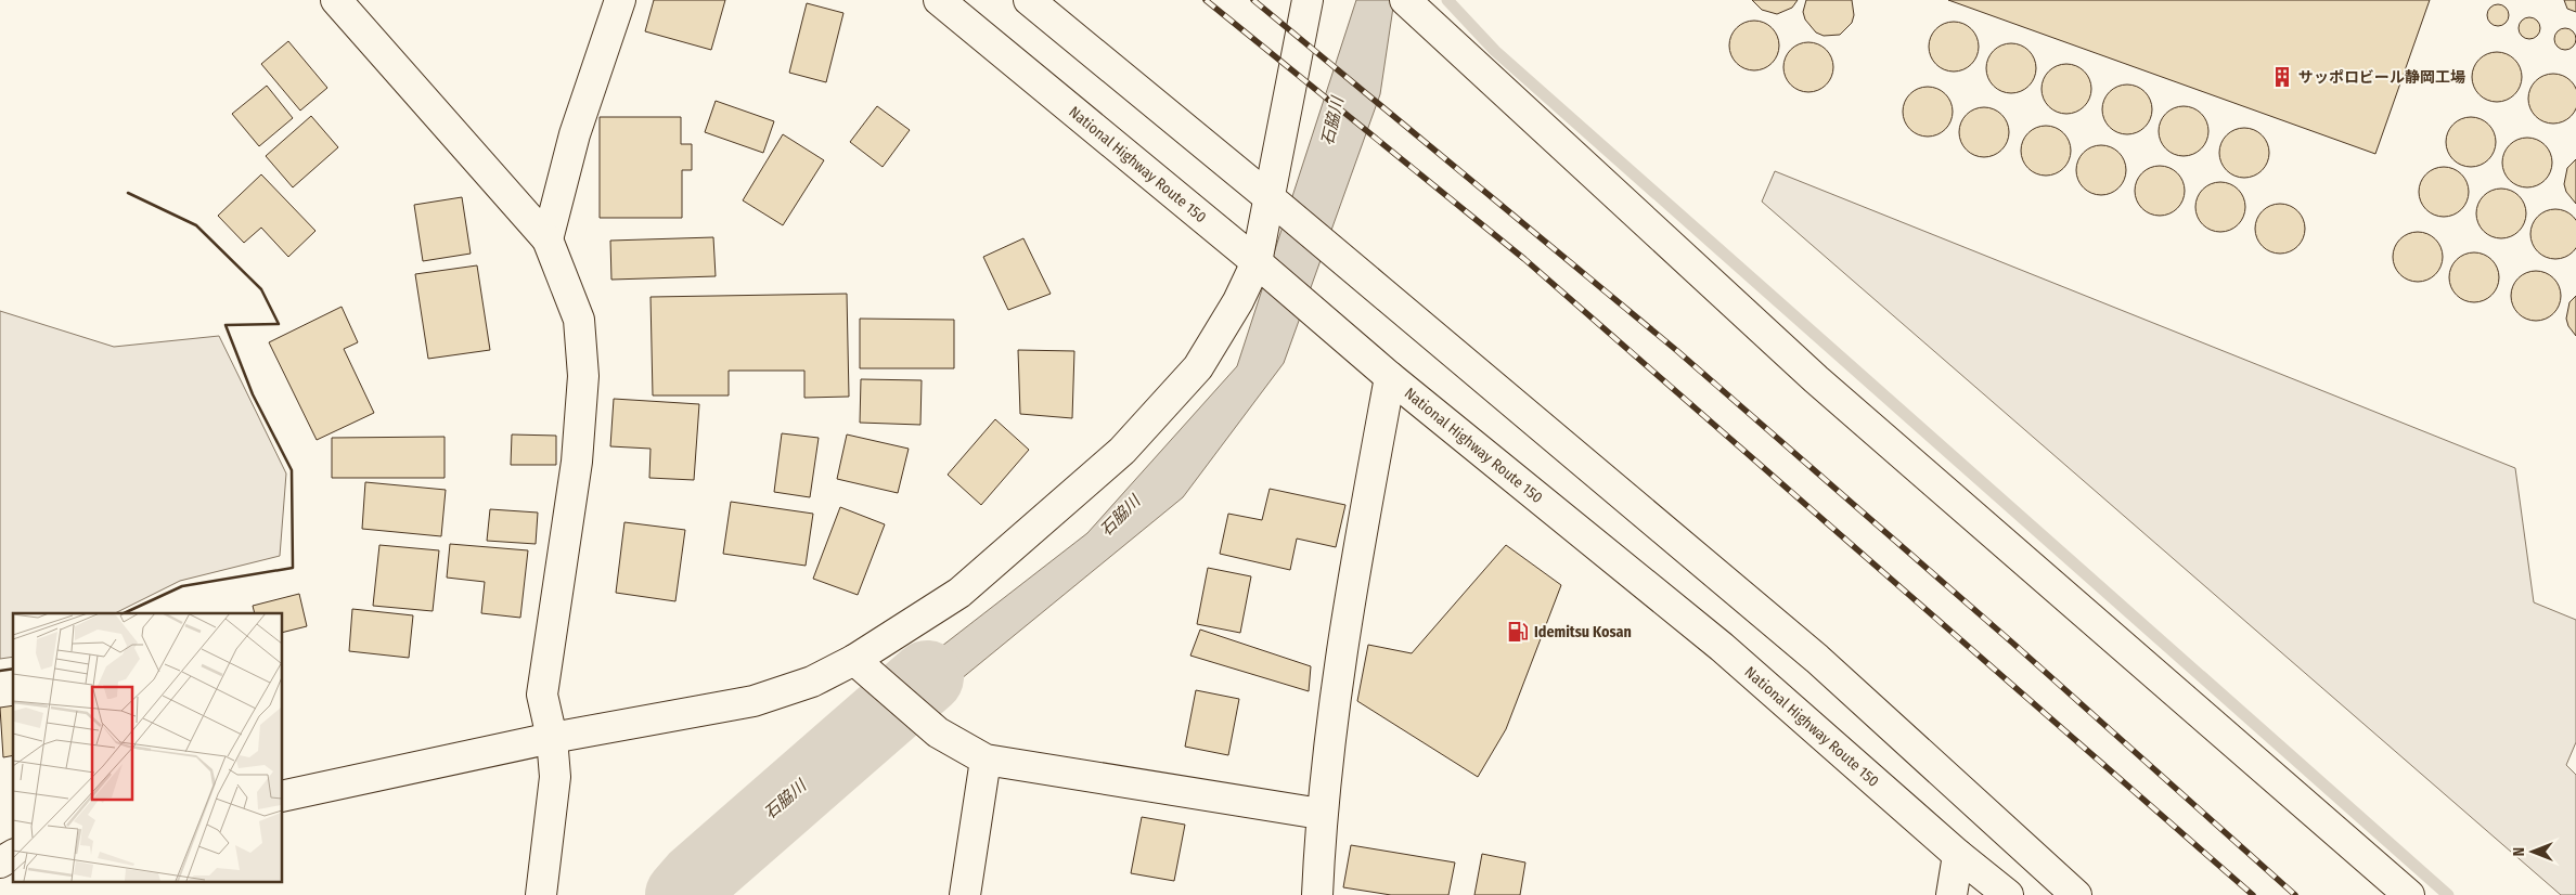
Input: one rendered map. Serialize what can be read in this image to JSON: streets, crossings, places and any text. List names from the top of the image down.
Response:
{
  "streets": {
    "main road": ["National Highway Route 150"]
  },
  "water": ["石脇川"],
  "places": {
    "building": ["サッポロビール静岡工場"],
    "fuel station": ["Idemitsu Kosan"]
  },
  "north": "left"
}
